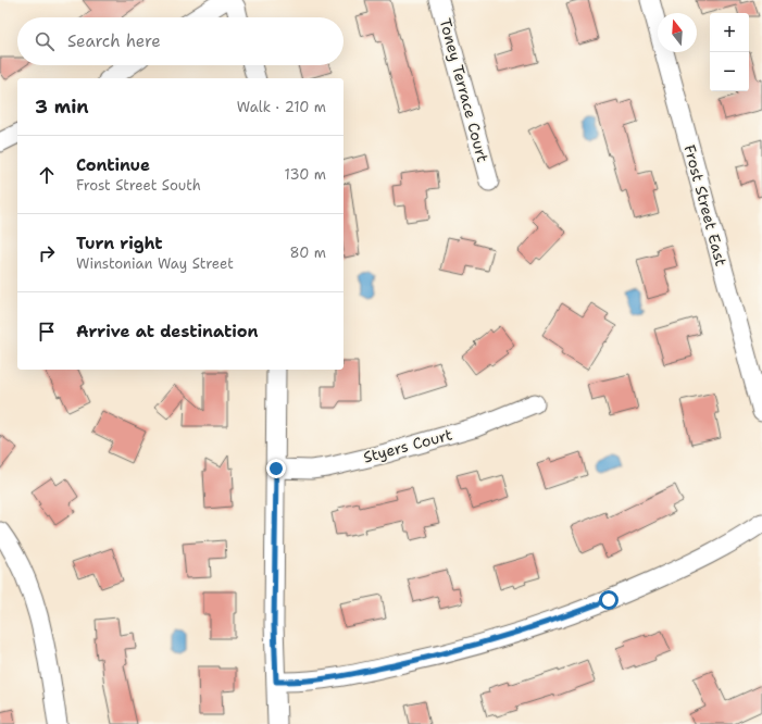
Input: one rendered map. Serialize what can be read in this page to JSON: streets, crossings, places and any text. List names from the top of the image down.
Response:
{
  "streets": {
    "street": ["Toney Terrace Court", "Frost Street East", "Styers Court"]
  },
  "north": "top",
  "page": {
    "map_buttons": ["+", "−"],
    "search": "Search here",
    "heading": ["3 min", "Walk · 210 m"],
    "list": [
      ["Continue", "Frost Street South", "130 m"],
      ["Turn right", "Winstonian Way Street", "80 m"],
      "Arrive at destination"
    ]
  }
}
